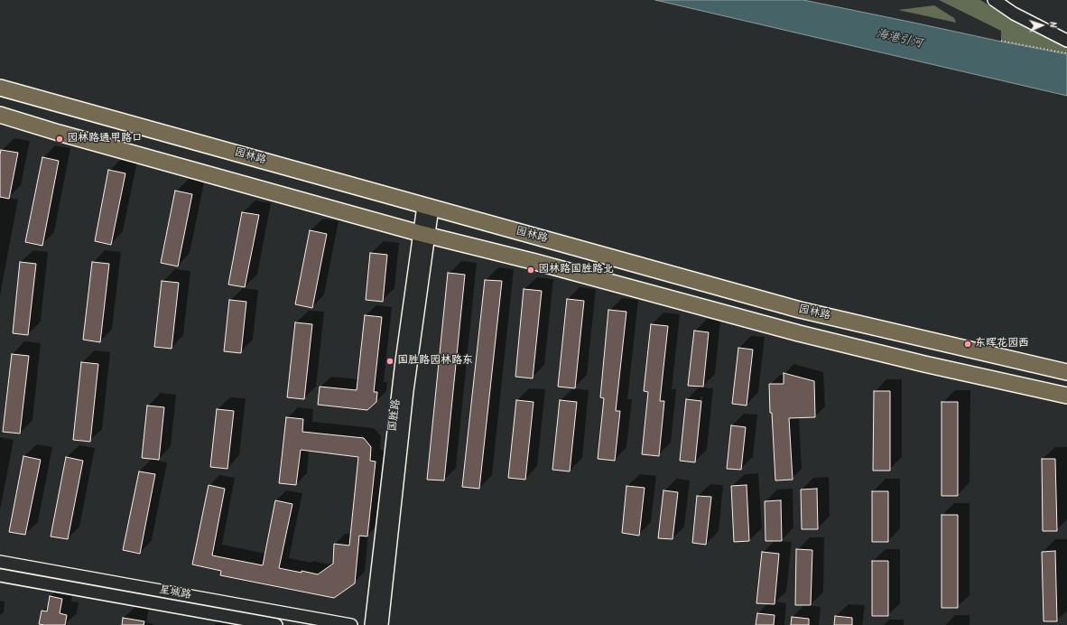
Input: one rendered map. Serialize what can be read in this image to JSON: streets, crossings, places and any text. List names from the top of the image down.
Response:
{
  "streets": {
    "main road": ["园林路"],
    "street": ["国胜路", "星城路"]
  },
  "crossings": [
    ["园林路", "国胜路"]
  ],
  "water": ["海港引河"],
  "places": [
    "园林路通甲路口",
    "园林路国胜路北",
    "东晖花园西",
    "国胜路园林路东"
  ],
  "north": "right"
}
